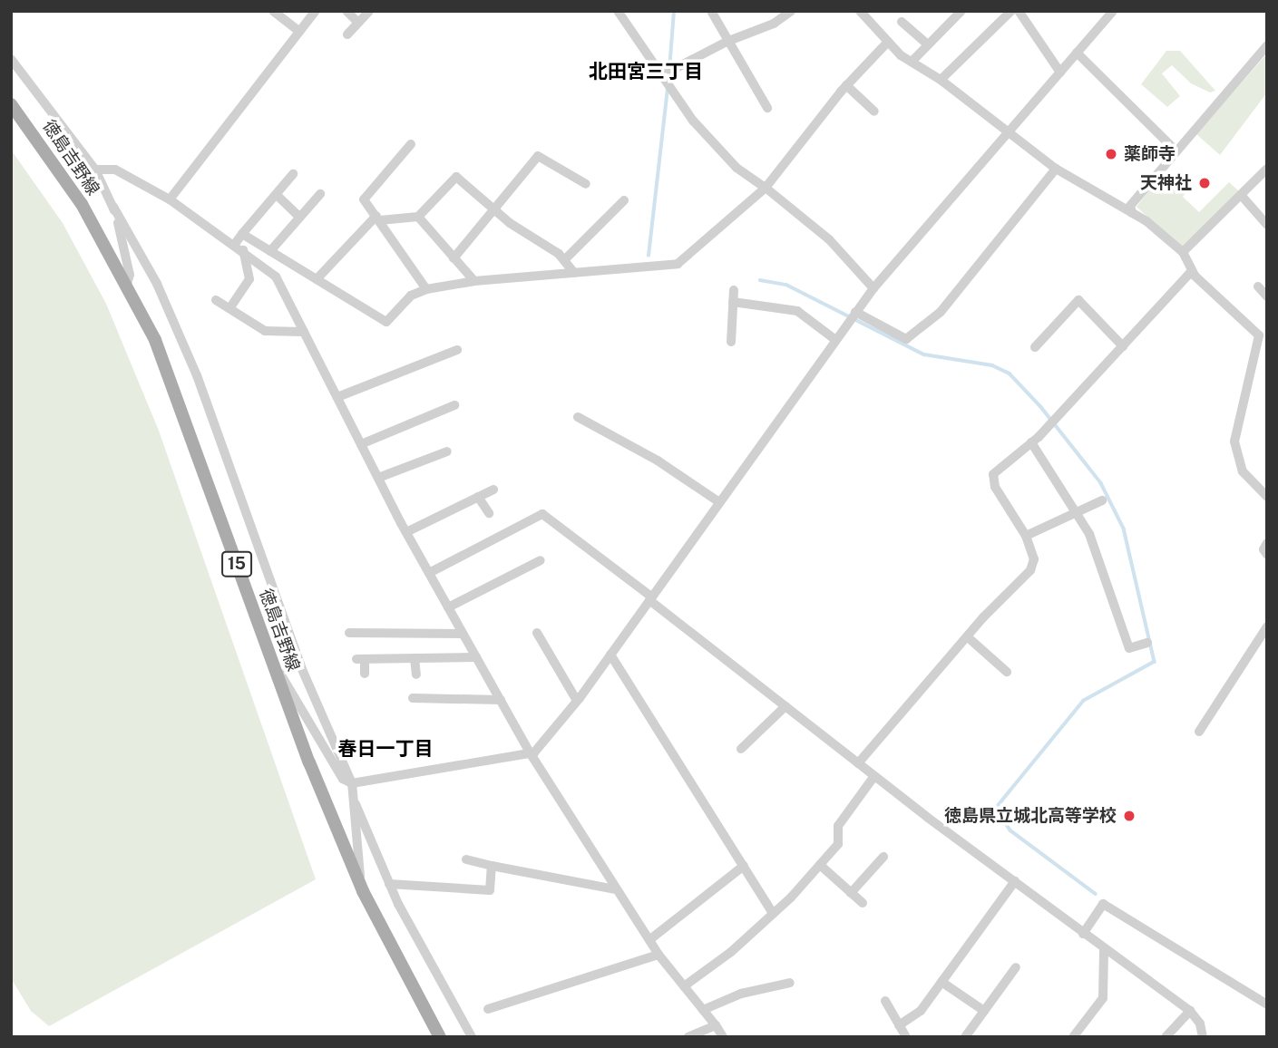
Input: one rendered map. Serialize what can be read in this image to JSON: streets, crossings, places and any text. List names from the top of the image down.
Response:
{
  "streets": {
    "main road": ["徳島吉野線", "15"]
  },
  "districts": ["北田宮三丁目", "春日一丁目"],
  "places": ["薬師寺", "天神社", "徳島県立城北高等学校"]
}
